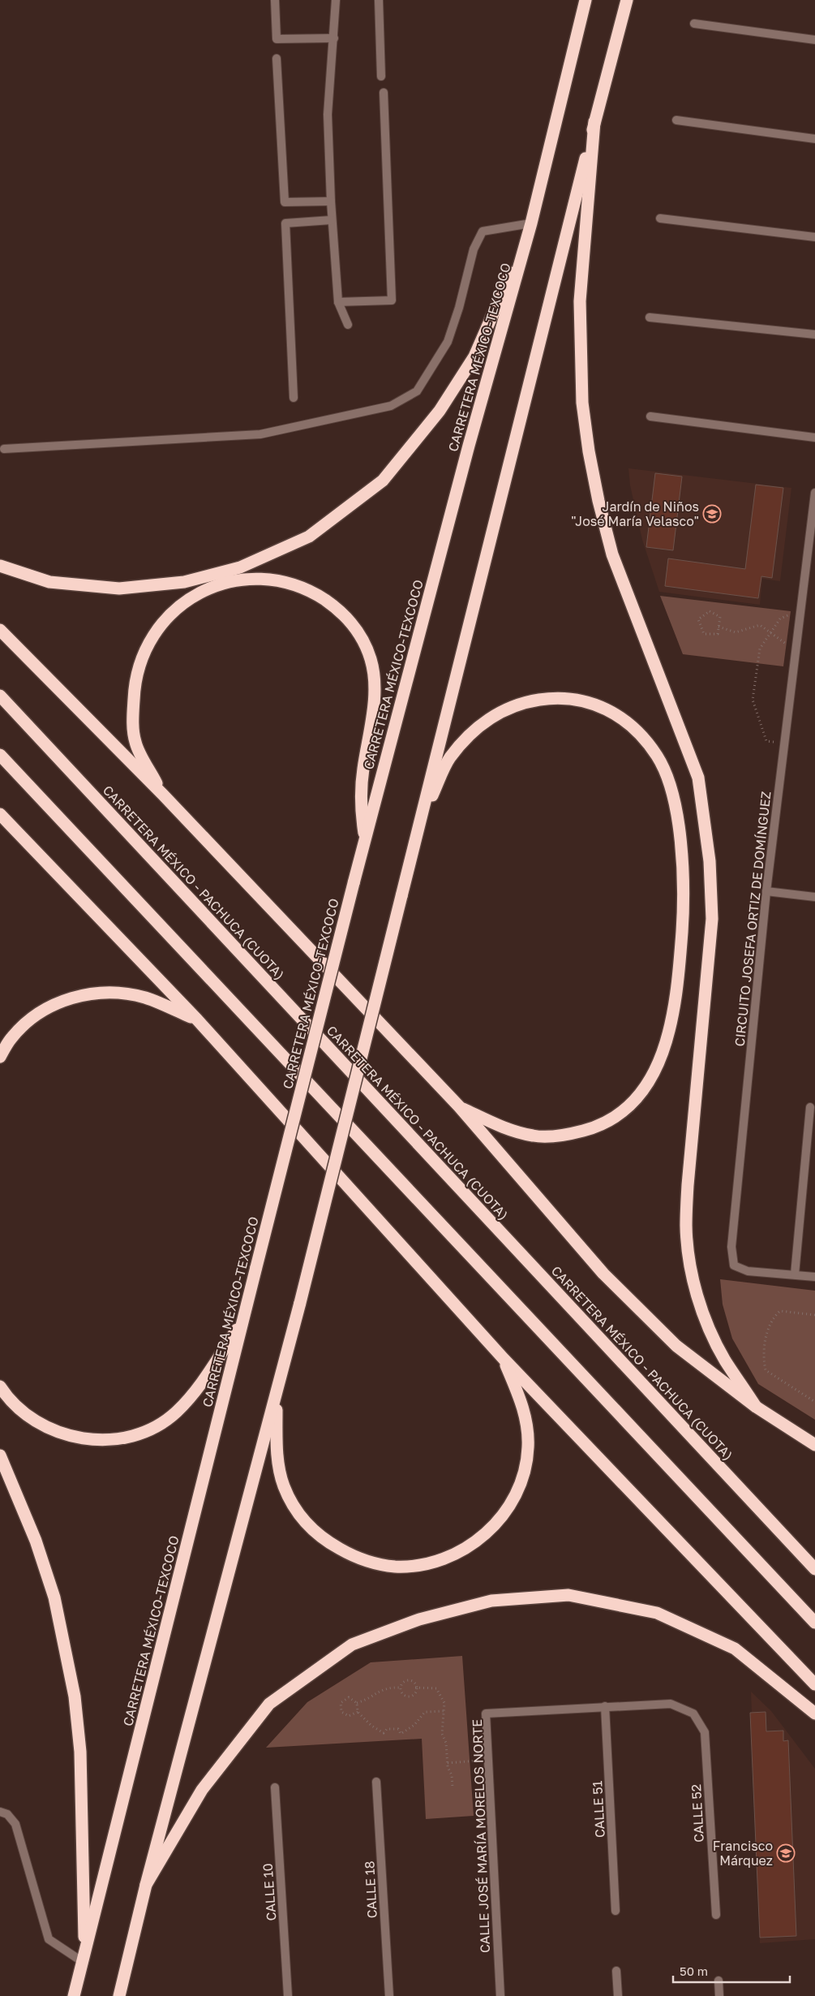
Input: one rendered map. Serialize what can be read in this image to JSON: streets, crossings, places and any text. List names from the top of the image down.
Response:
{
  "streets": {
    "highway": ["CARRETERA MÉXICO-TEXCOCO", "CARRETERA MÉXICO - PACHUCA (CUOTA)"],
    "street": [
      "CIRCUITO JOSEFA ORTIZ DE DOMÍNGUEZ",
      "CALLE 51",
      "CALLE 52",
      "CALLE JOSÉ MARÍA MORELOS NORTE",
      "CALLE 18",
      "CALLE 10"
    ]
  },
  "crossings": [
    ["CALLE 51", "CALLE JOSÉ MARÍA MORELOS NORTE"],
    ["CALLE 52", "CALLE JOSÉ MARÍA MORELOS NORTE"]
  ],
  "places": {
    "school or university": ["Jardín de Niños \"José María Velasco\"", "Francisco Márquez"]
  },
  "scale_bar": "50 m"
}
